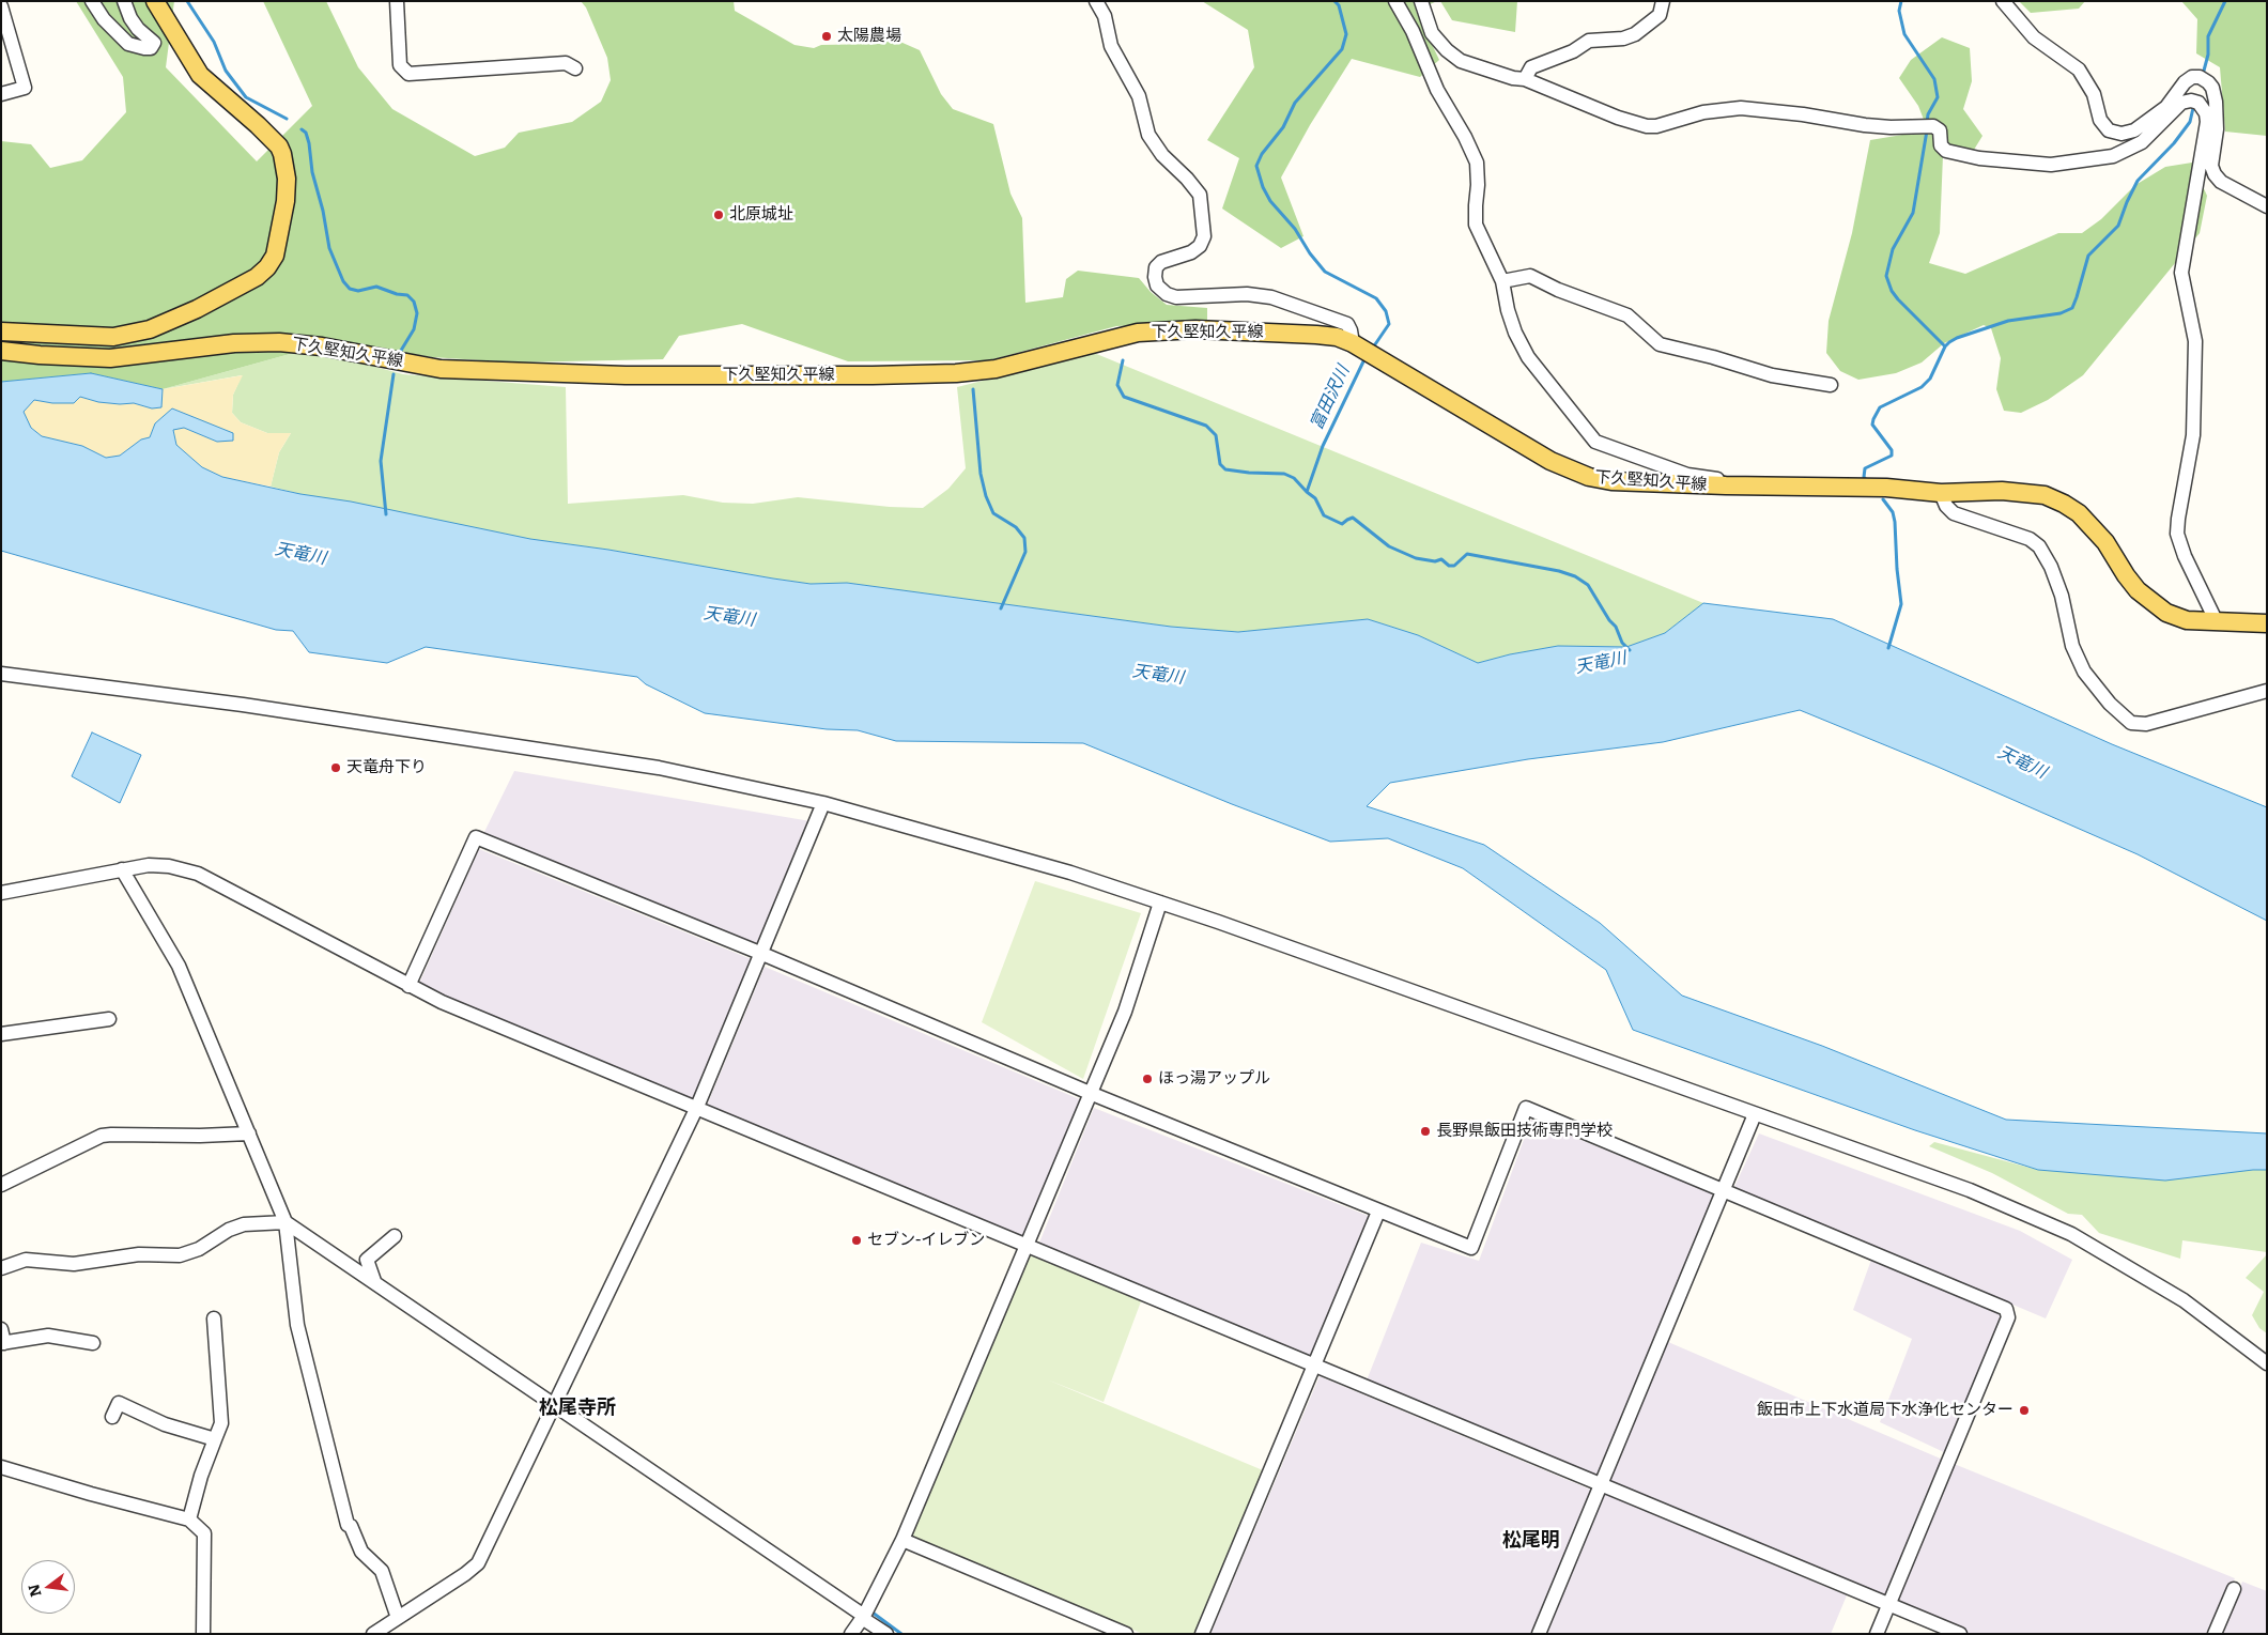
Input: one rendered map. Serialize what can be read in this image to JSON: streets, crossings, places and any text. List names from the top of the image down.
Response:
{
  "streets": {
    "main road": ["下久堅知久平線"]
  },
  "districts": ["松尾寺所", "松尾明"],
  "water": ["富田沢川", "天竜川"],
  "places": [
    "太陽農場",
    "北原城址",
    "天竜舟下り",
    "ほっ湯アップル",
    "長野県飯田技術専門学校",
    "セブン-イレブン",
    "飯田市上下水道局下水浄化センター"
  ],
  "north": "left"
}
